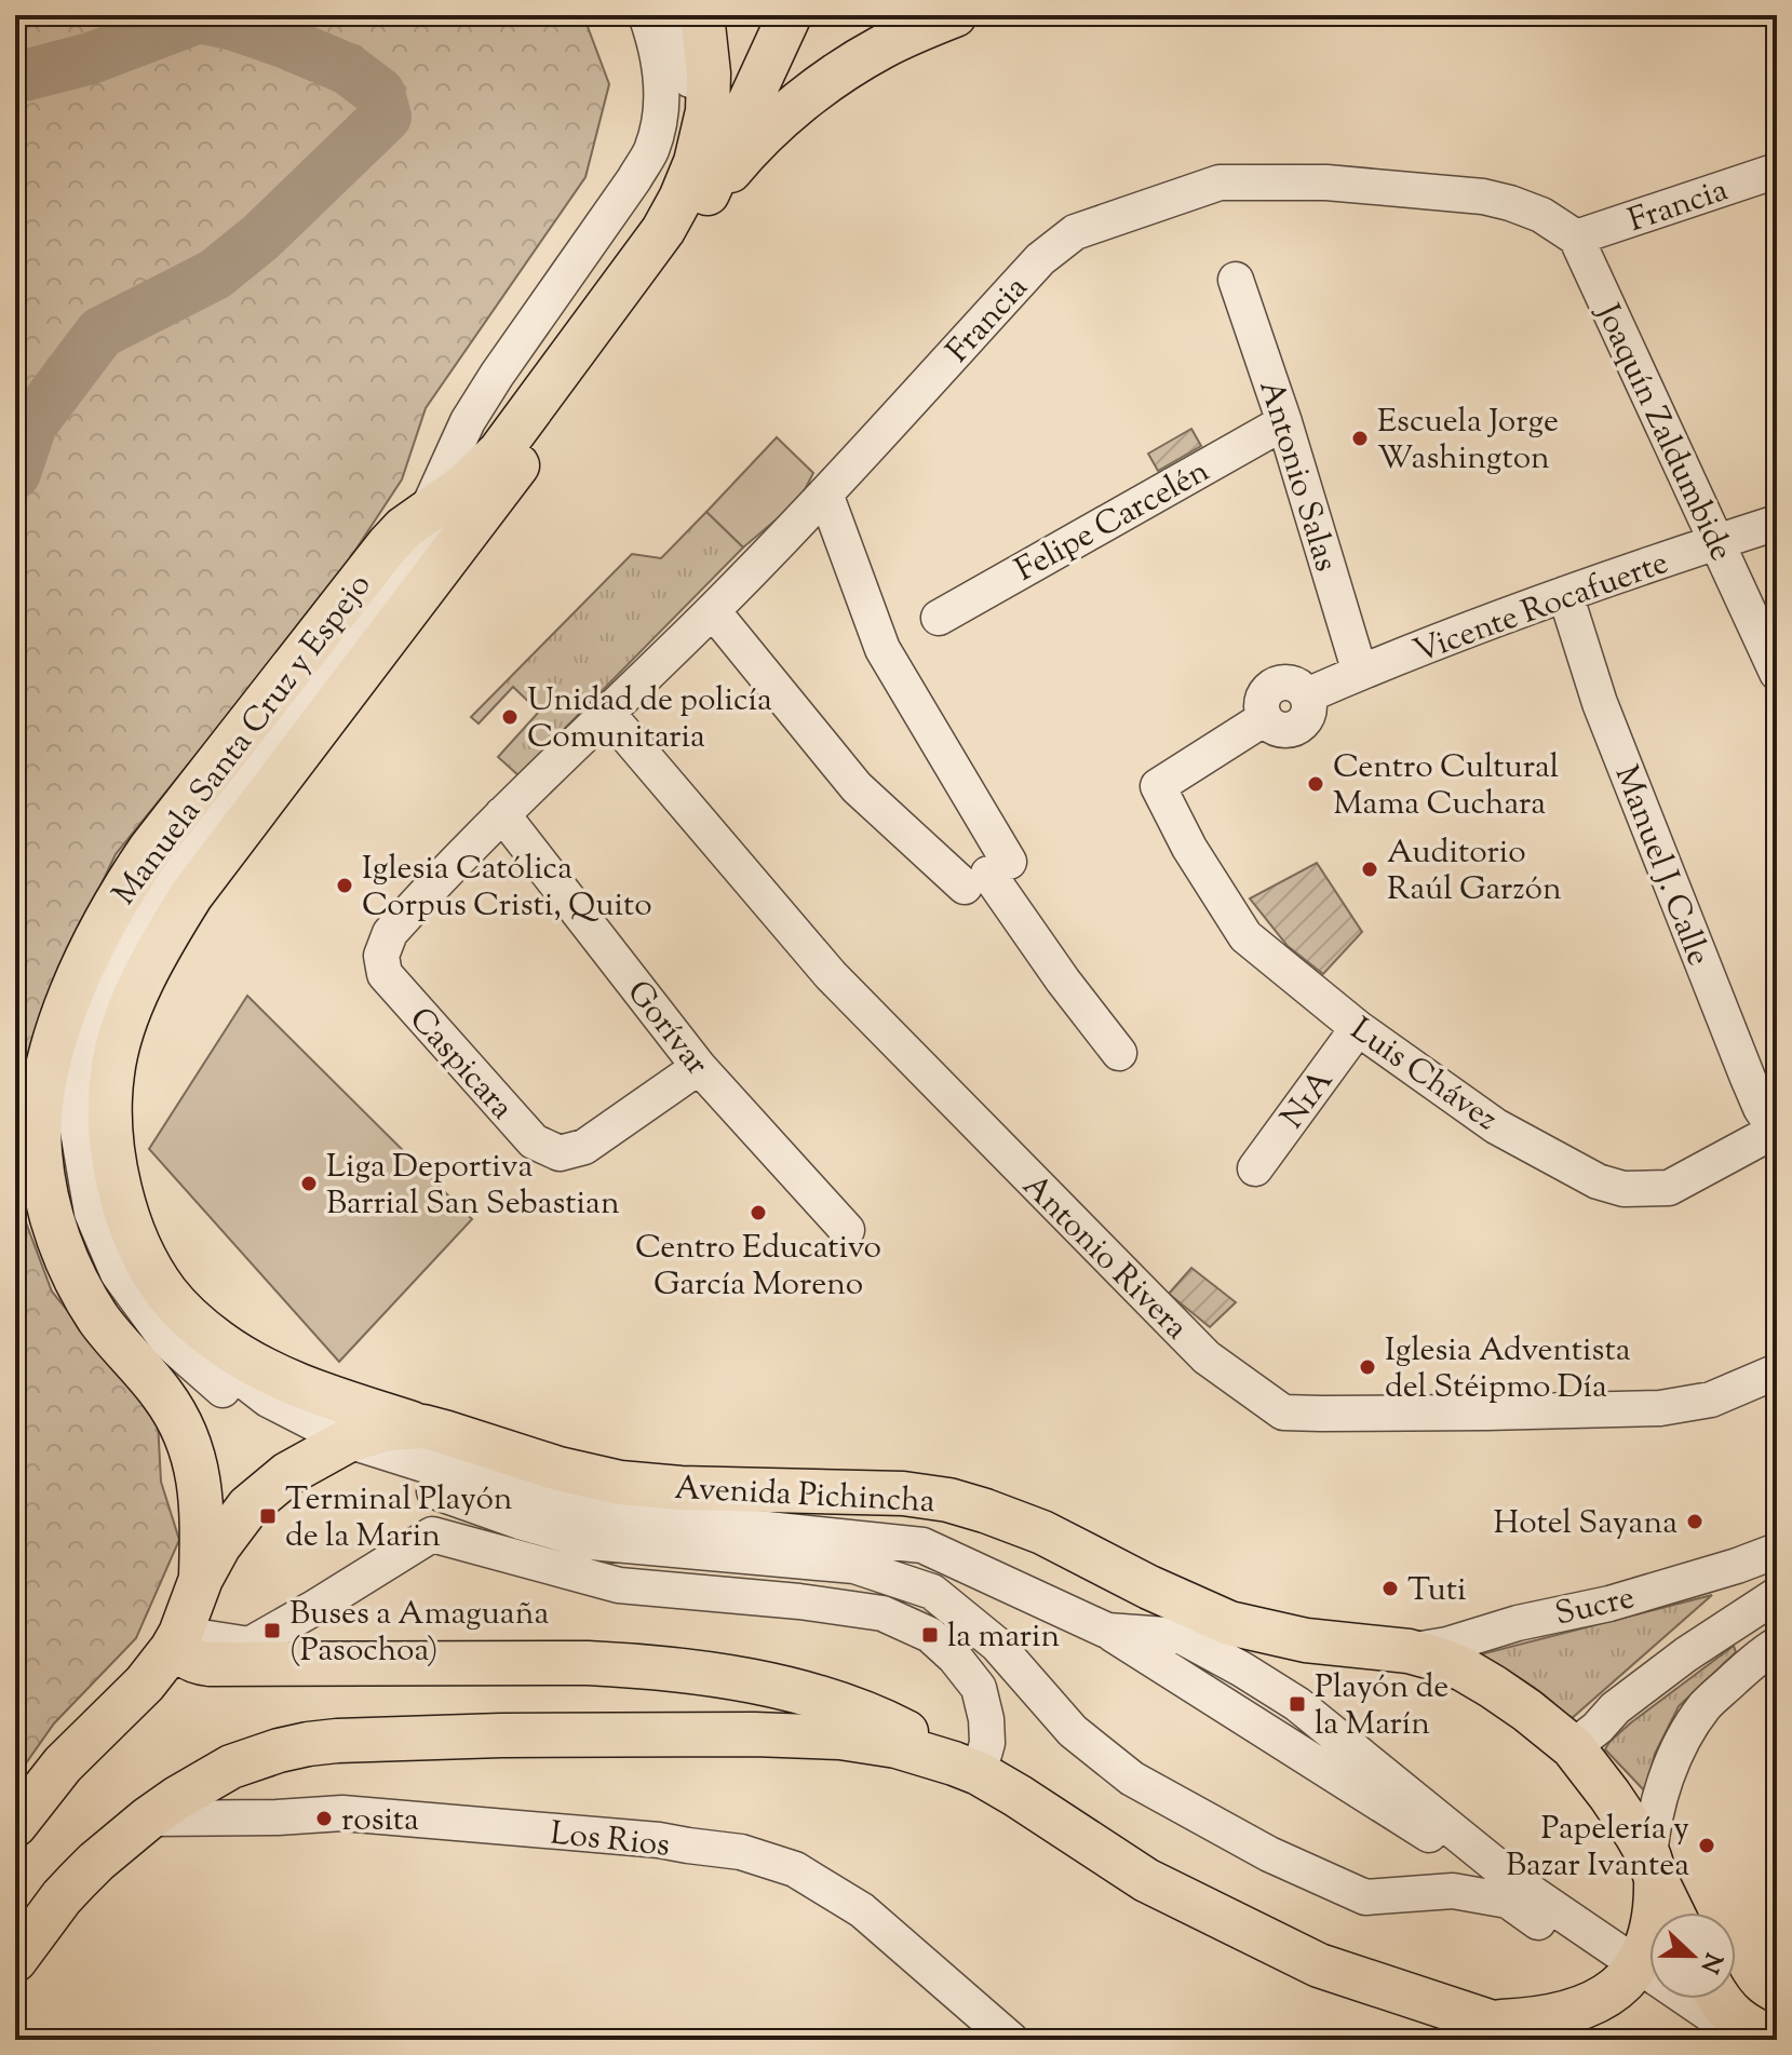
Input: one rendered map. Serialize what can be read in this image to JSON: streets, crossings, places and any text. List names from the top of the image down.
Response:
{
  "streets": {
    "main road": ["Manuela Santa Cruz y Espejo", "Avenida Pichincha"],
    "street": [
      "Francia",
      "Joaquín Zaldumbide",
      "Antonio Salas",
      "Felipe Carcelén",
      "Vicente Rocafuerte",
      "Manuel J. Calle",
      "Gorívar",
      "Caspicara",
      "Luis Chávez",
      "N1A",
      "Antonio Rivera",
      "Sucre",
      "Los Rios"
    ]
  },
  "crossings": [
    ["Francia", "Joaquín Zaldumbide"],
    ["Francia", "Gorívar"],
    ["Francia", "Caspicara"],
    ["Francia", "Antonio Rivera"],
    ["Joaquín Zaldumbide", "Vicente Rocafuerte"],
    ["Antonio Salas", "Felipe Carcelén"],
    ["Antonio Salas", "Vicente Rocafuerte"],
    ["Vicente Rocafuerte", "Manuel J. Calle"],
    ["Vicente Rocafuerte", "Luis Chávez"],
    ["Manuela Santa Cruz y Espejo", "Avenida Pichincha"],
    ["Manuel J. Calle", "Luis Chávez"],
    ["Gorívar", "Caspicara"],
    ["Luis Chávez", "N1A"],
    ["Avenida Pichincha", "Sucre"]
  ],
  "places": {
    "other": [
      "Escuela Jorge Washington",
      "Unidad de policía Comunitaria",
      "Centro Cultural Mama Cuchara",
      "Auditorio Raúl Garzón",
      "Iglesia Católica Corpus Cristi, Quito",
      "Liga Deportiva Barrial San Sebastian",
      "Centro Educativo García Moreno",
      "Iglesia Adventista del Stéipmo Día",
      "Hotel Sayana",
      "Tuti",
      "rosita",
      "Papelería y Bazar Ivantea"
    ],
    "transit": [
      "Terminal Playón de la Marin",
      "Buses a Amaguaña (Pasochoa)",
      "la marin",
      "Playón de la Marín"
    ]
  },
  "north": "right"
}
